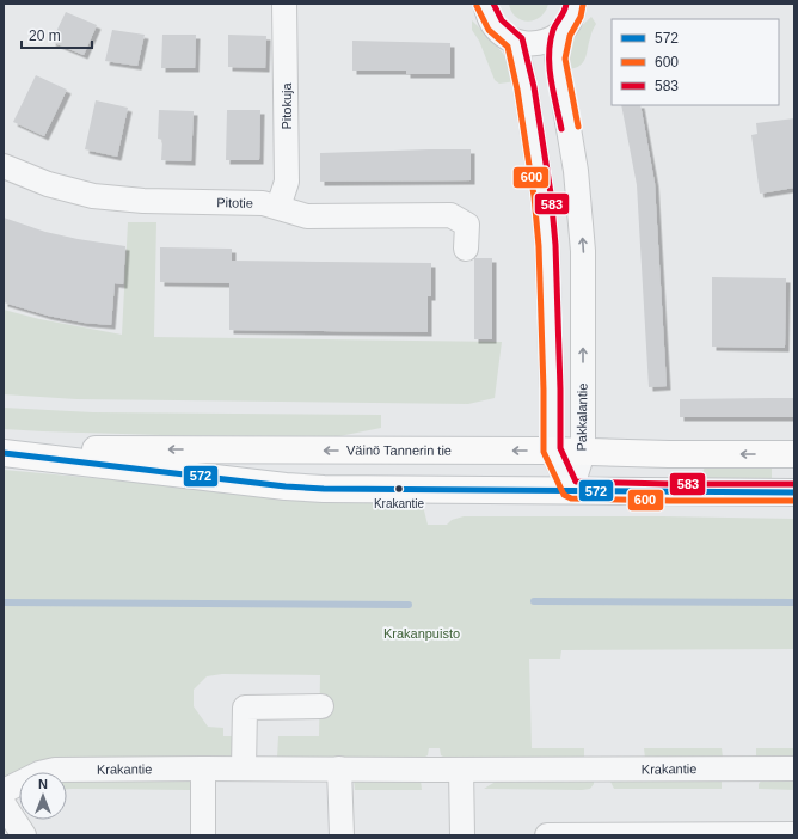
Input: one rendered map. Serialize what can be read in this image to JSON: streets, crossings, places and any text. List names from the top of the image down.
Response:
{
  "streets": {
    "main road": ["Väinö Tannerin tie"],
    "street": [
      "Pitokuja",
      "Pitotie",
      "Pakkalantie",
      "Krakantie"
    ]
  },
  "crossings": [
    ["Pitokuja", "Pitotie"],
    ["Pakkalantie", "Väinö Tannerin tie"]
  ],
  "parks": ["Krakanpuisto"],
  "places": ["Krakantie"],
  "lines": ["transit line 583", "transit line 600", "transit line 572"],
  "legend": ["572", "600", "583"],
  "scale_bar": "20 m",
  "north": "top"
}
